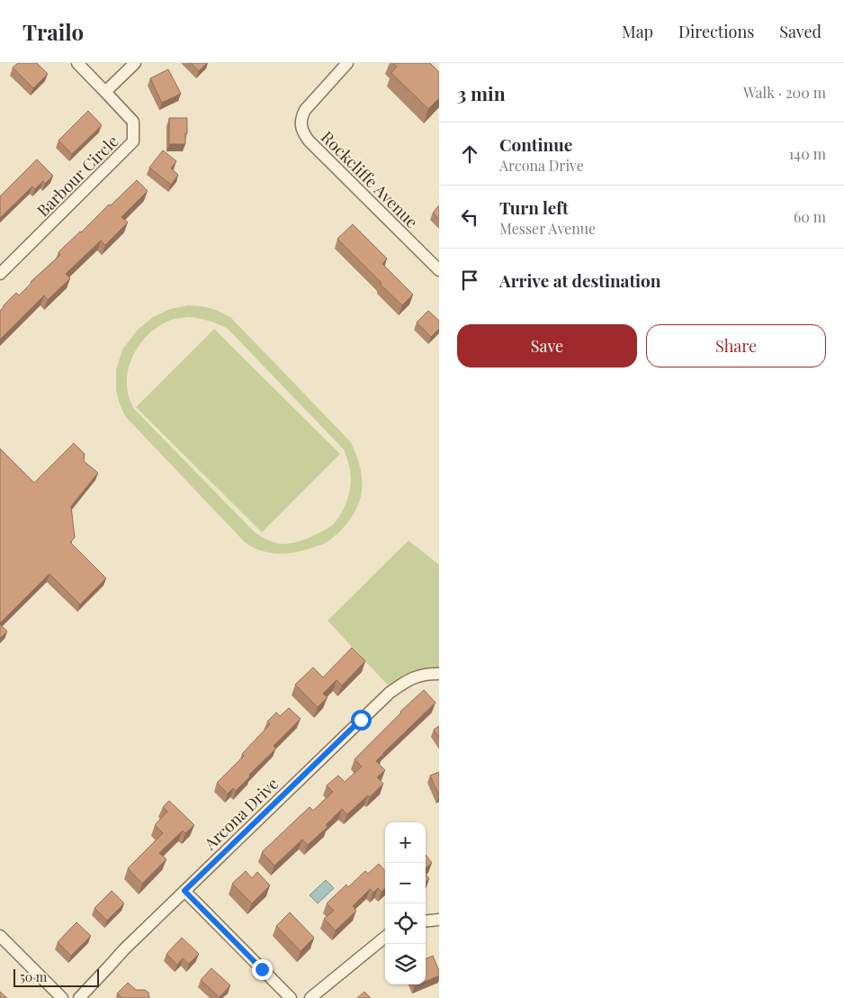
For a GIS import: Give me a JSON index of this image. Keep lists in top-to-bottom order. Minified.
{"streets":{"street":["Barbour Circle","Rockcliffe Avenue","Arcona Drive"]},"scale_bar":"50 m","page":{"header":"Trailo","nav":["Map","Directions","Saved"],"heading":["3 min","Walk · 200 m"],"list":[["Continue","Arcona Drive","140 m"],["Turn left","Messer Avenue","60 m"],"Arrive at destination"],"buttons":["Save","Share"],"map_buttons":["+","−"],"scale":"50 m"}}
